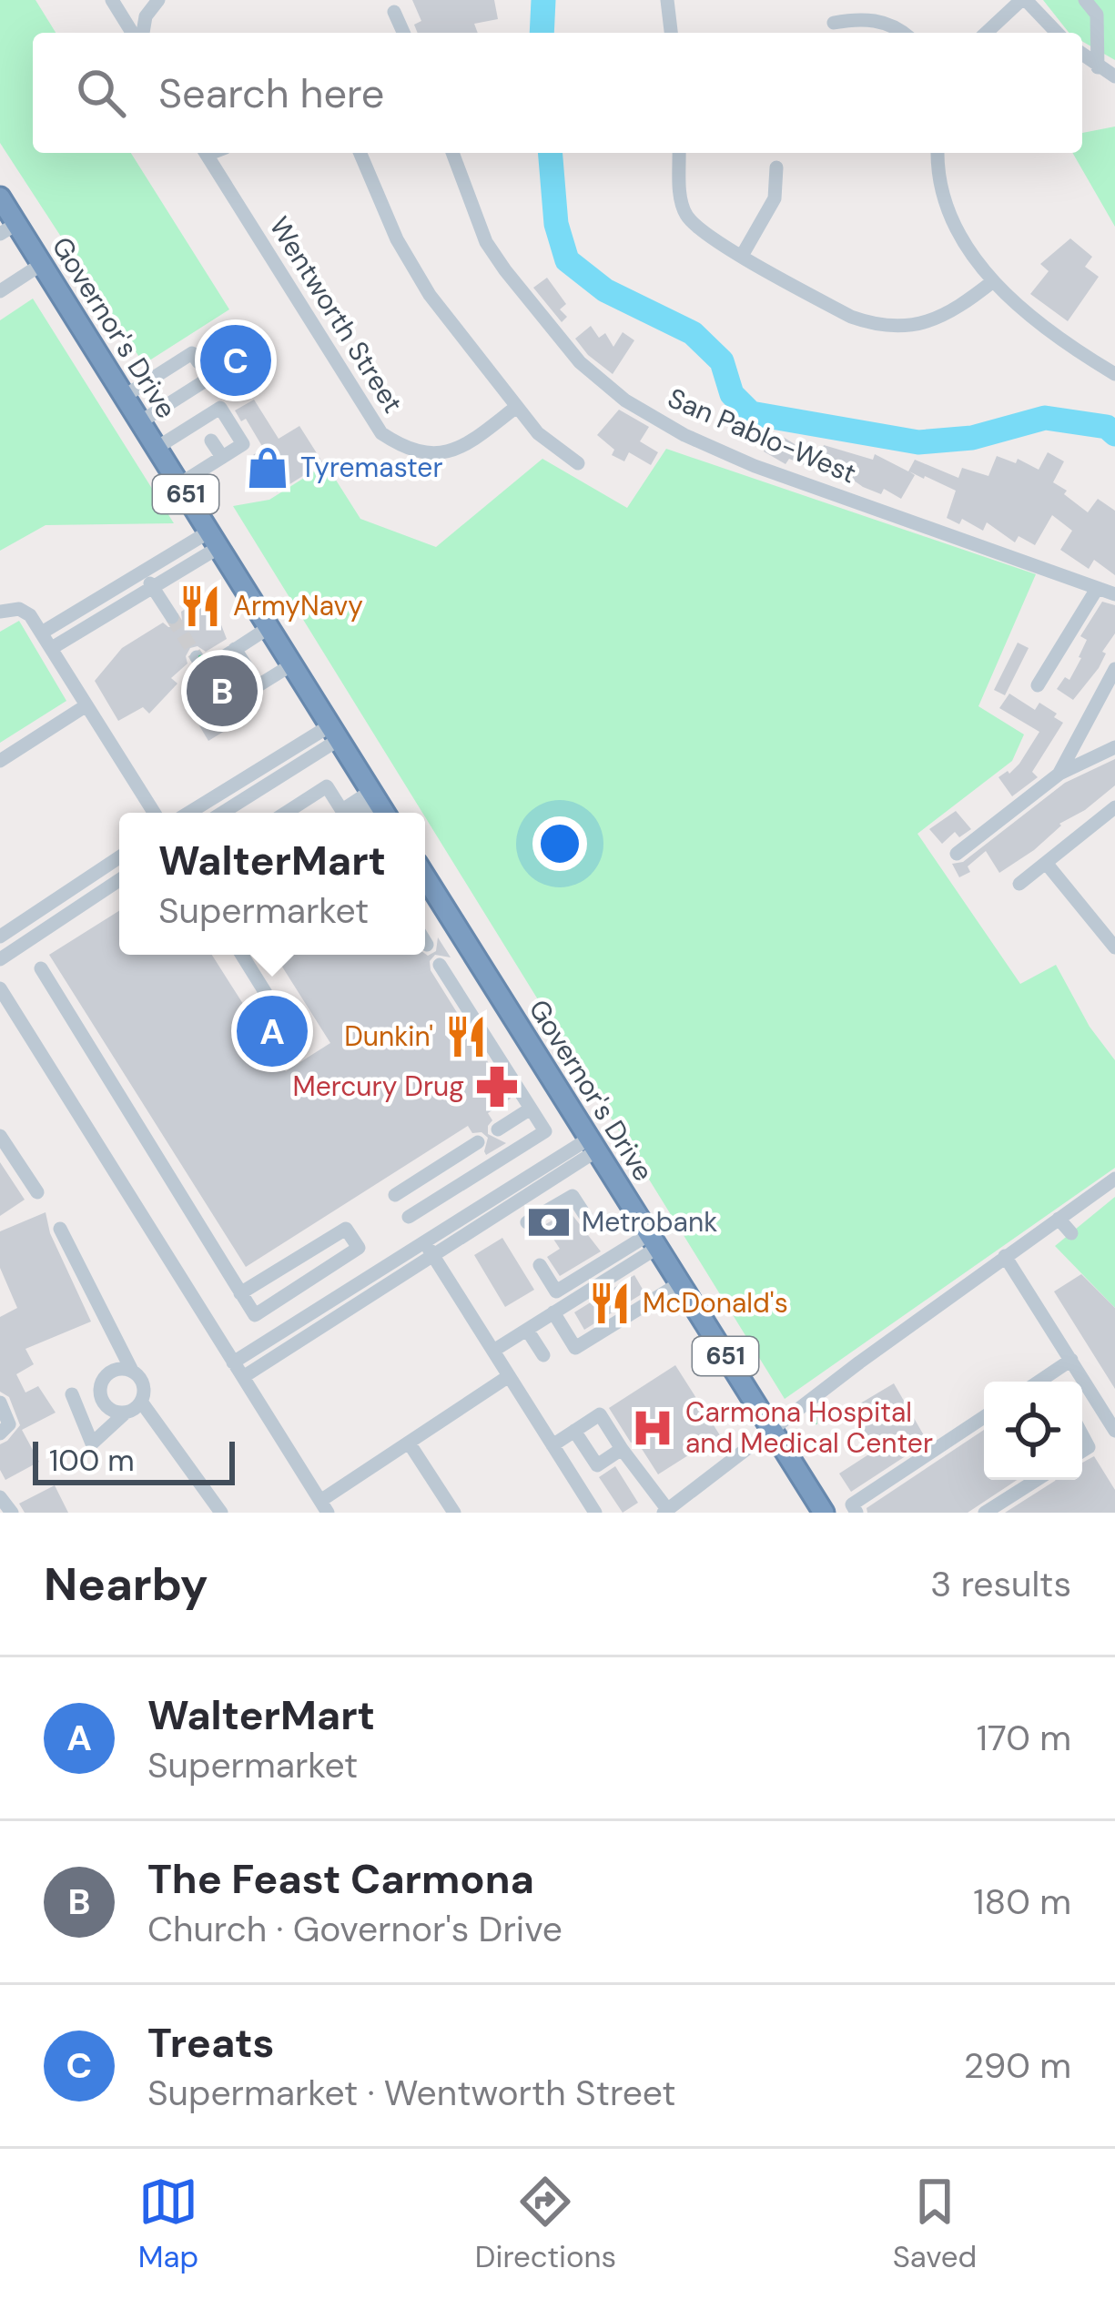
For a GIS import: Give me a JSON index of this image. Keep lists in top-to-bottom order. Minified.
{"streets":{"highway":["Governor's Drive","651"],"street":["Wentworth Street","San Pablo-West"]},"places":{"shop":["Tyremaster"],"restaurant":["ArmyNavy","Dunkin'","McDonald's"],"pharmacy":["Mercury Drug"],"bank":["Metrobank"],"hospital":["Carmona Hospital and Medical Center"]},"scale_bar":"100 m","page":{"search":"Search here","pins":["C","B","A"],"popup":["WalterMart","Supermarket"],"scale":"100 m","heading":["Nearby","3 results"],"list":[{"mark":"A","name":"WalterMart","note":"Supermarket","value":"170 m"},{"mark":"B","name":"The Feast Carmona","note":"Church · Governor's Drive","value":"180 m"},{"mark":"C","name":"Treats","note":"Supermarket · Wentworth Street","value":"290 m"}],"nav":["Map","Directions","Saved"]}}
